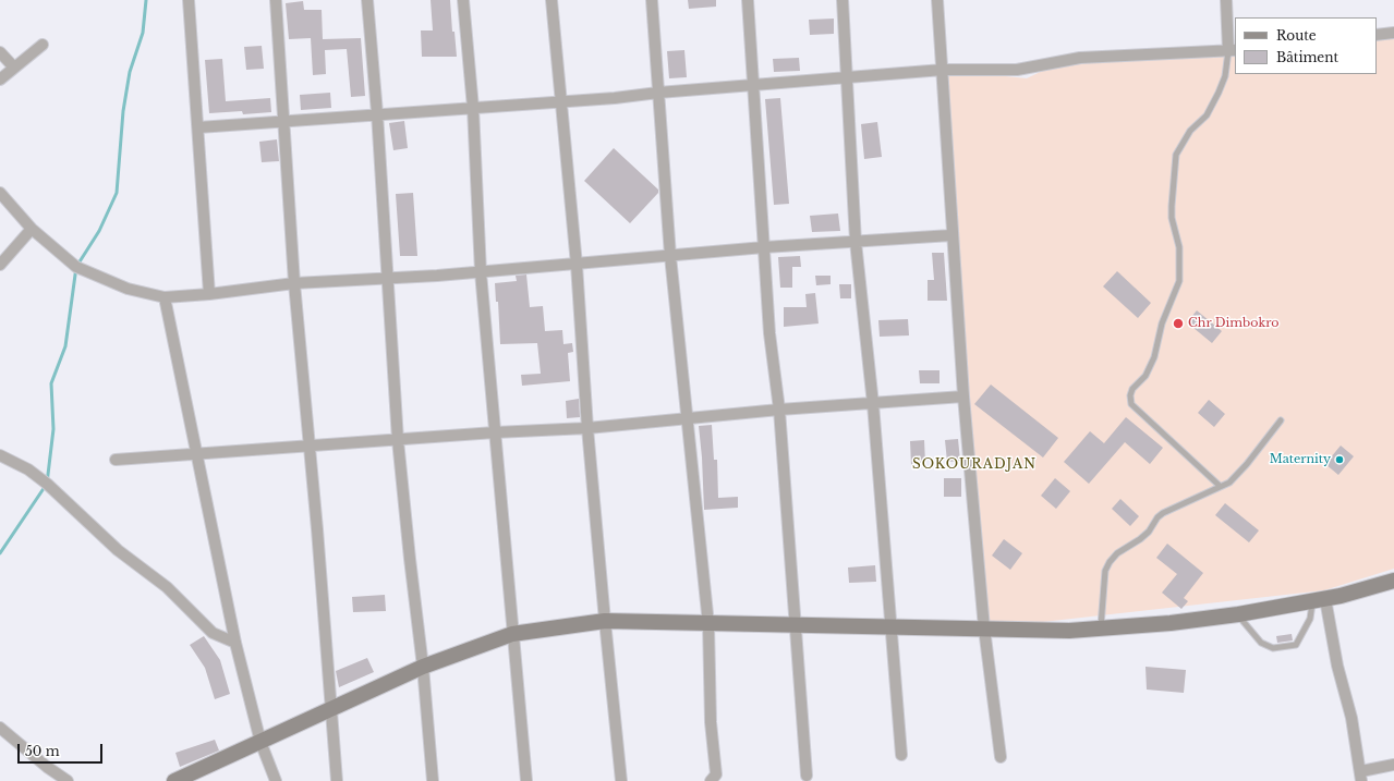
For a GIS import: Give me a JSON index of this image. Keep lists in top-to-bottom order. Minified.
{"districts":["SOKOURADJAN"],"places":["Chr Dimbokro","Maternity"],"legend":["Route","Bâtiment"],"scale_bar":"50 m"}
